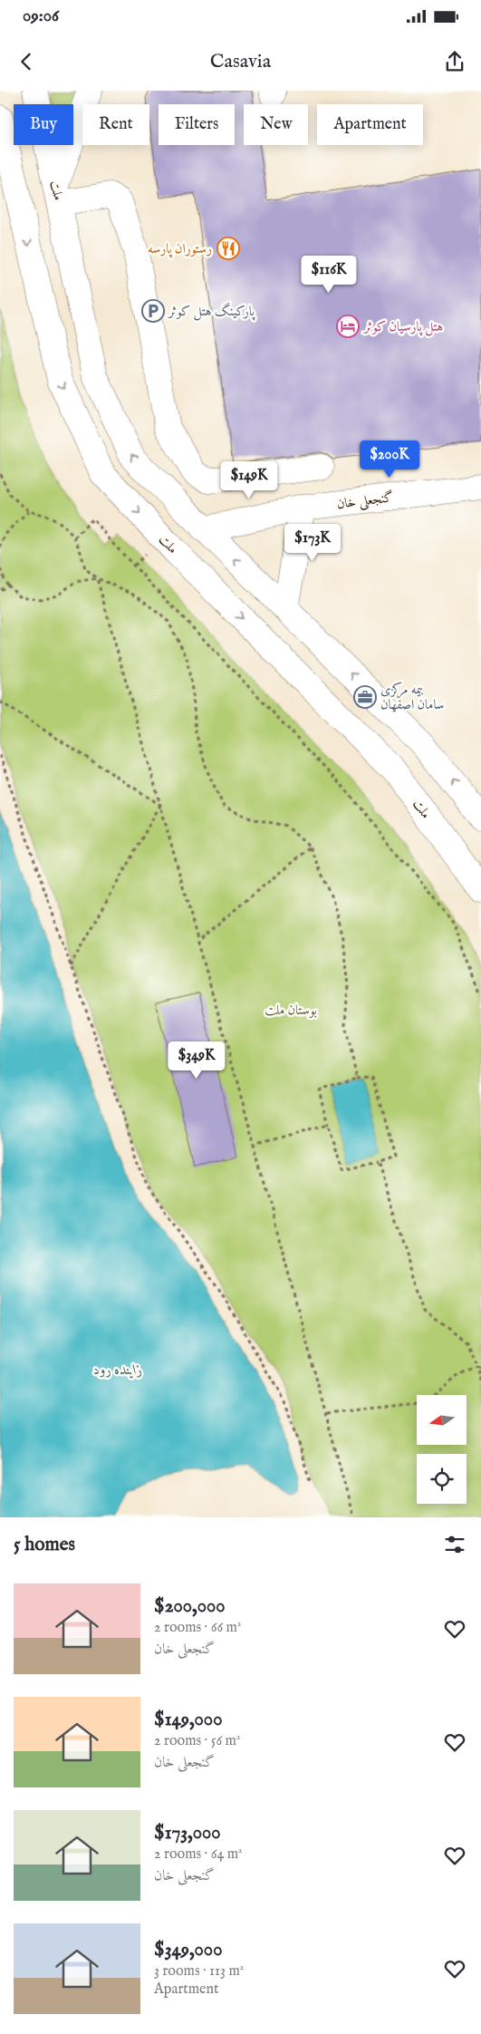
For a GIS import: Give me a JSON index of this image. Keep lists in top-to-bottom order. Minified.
{"streets":{"main road":["ملت","گنجعلی خان"]},"crossings":[["ملت","گنجعلی خان"]],"water":["زاینده رود"],"parks":["بوستان ملت"],"places":{"restaurant":["رستوران پارسه"],"parking":["پارکینگ هتل کوثر"],"hotel":["هتل پارسیان کوثر"],"office":["بیمه مرکزی سامان اصفهان"]},"north":"left","page":{"status":"09:06","header":"Casavia","chip":["Buy","Rent","Filters","New","Apartment"],"price":["$116K","$200K","$149K","$173K","$349K"],"heading":"5 homes","list":[{"name":"$200,000","note":"2 rooms · 66 m² · گنجعلی خان"},{"name":"$149,000","note":"2 rooms · 56 m² · گنجعلی خان"},{"name":"$173,000","note":"2 rooms · 64 m² · گنجعلی خان"},{"name":"$349,000","note":"3 rooms · 113 m² · Apartment"}]}}
